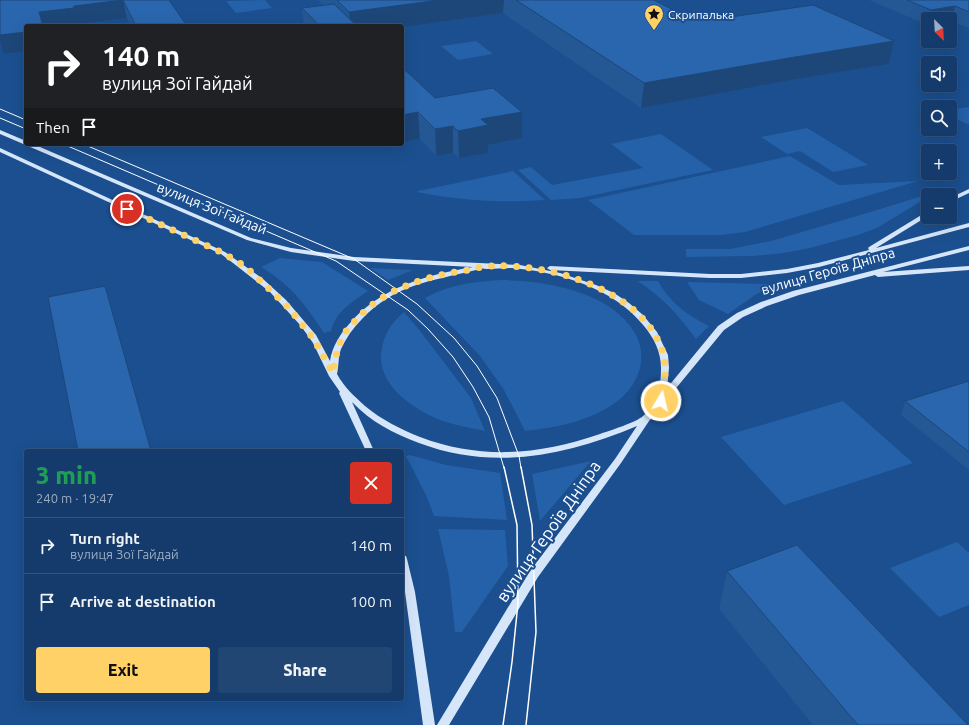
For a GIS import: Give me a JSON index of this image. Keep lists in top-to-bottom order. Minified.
{"streets":{"main road":["вулиця Зої Гайдай","вулиця Героїв Дніпра"]},"places":{"place":["Скрипалька"]},"north":"bottom right","page":{"map_buttons":["+","−"],"turn":["140 m","вулиця Зої Гайдай"],"then":"Then","heading":["3 min","240 m · 19:47"],"list":[{"name":"Turn right","note":"вулиця Зої Гайдай","value":"140 m"},{"name":"Arrive at destination","value":"100 m"}],"buttons":["Exit","Share"]}}
